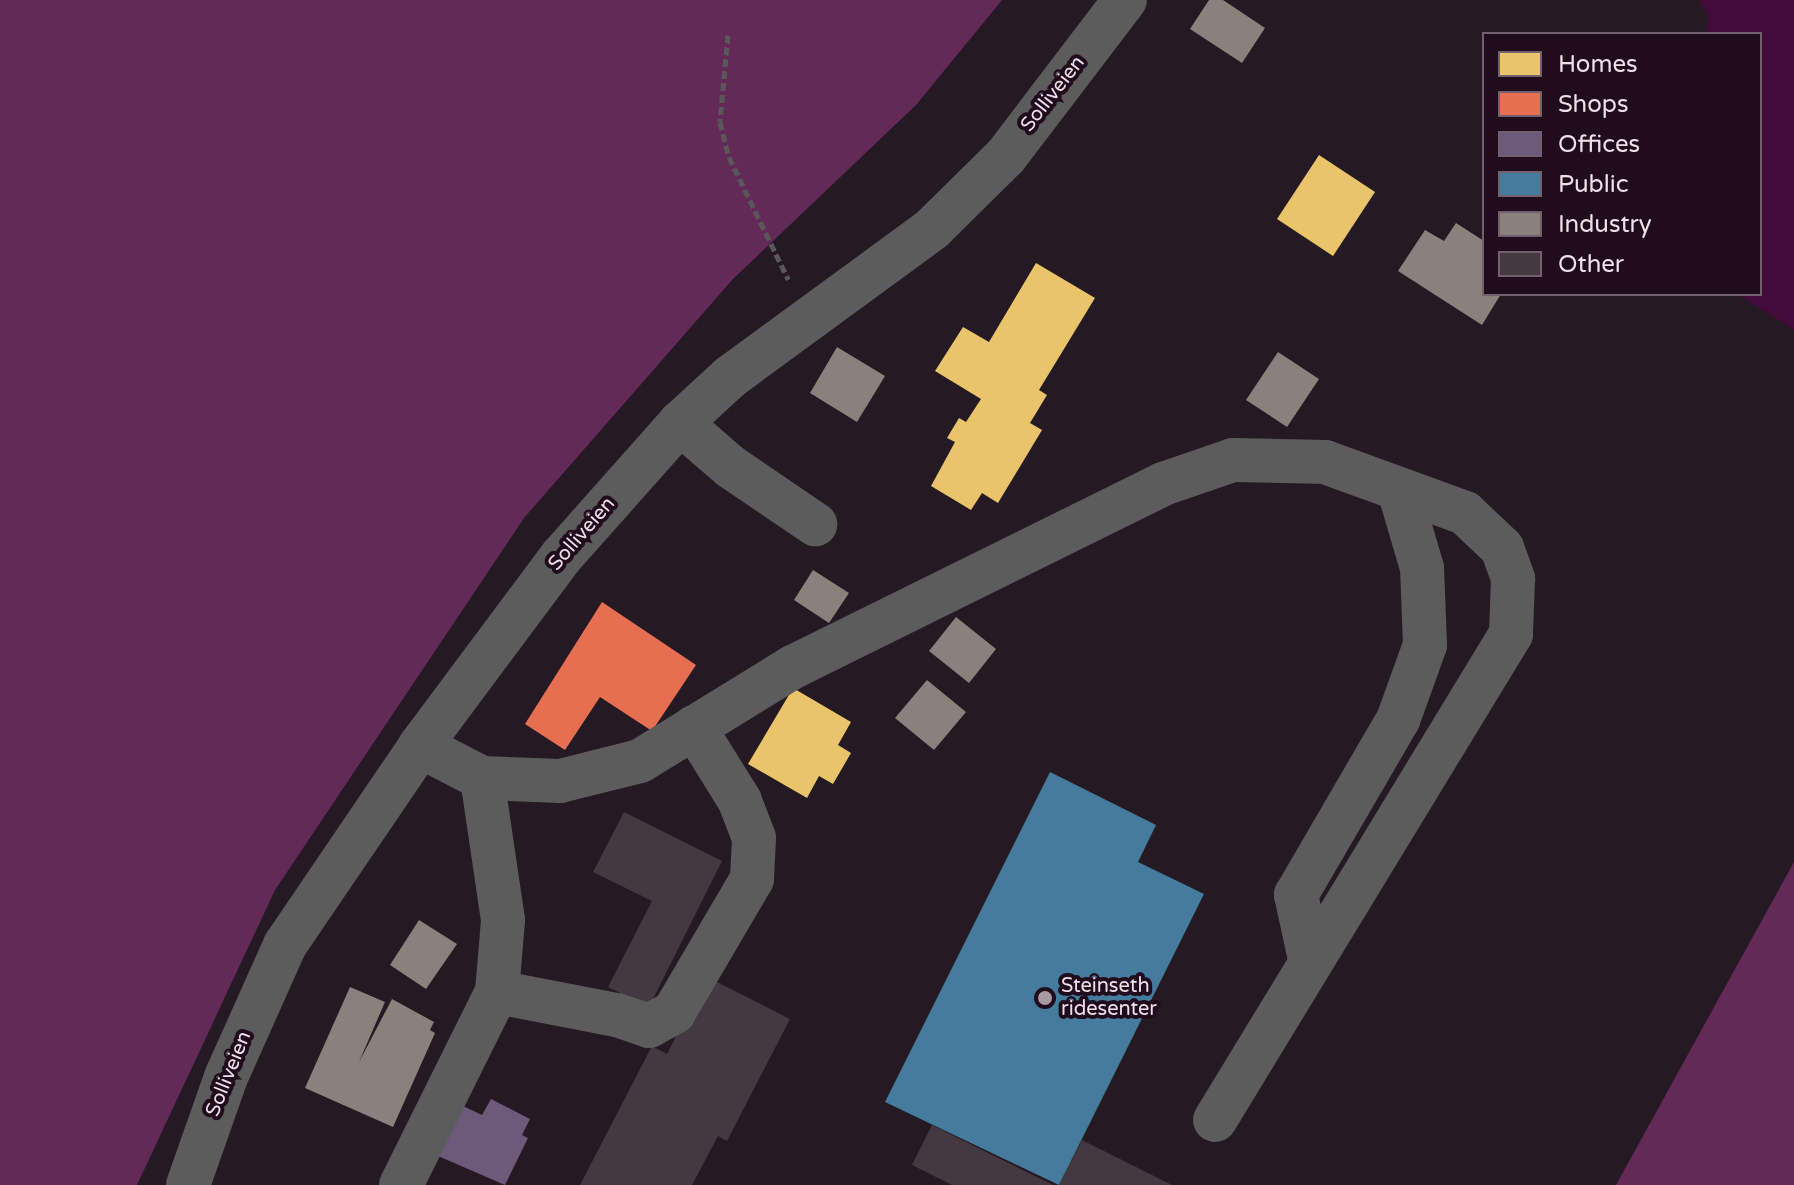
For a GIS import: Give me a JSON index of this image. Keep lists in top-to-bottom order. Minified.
{"streets":{"street":["Solliveien"]},"places":["Steinseth ridesenter"],"legend":["Homes","Shops","Offices","Public","Industry","Other"]}
